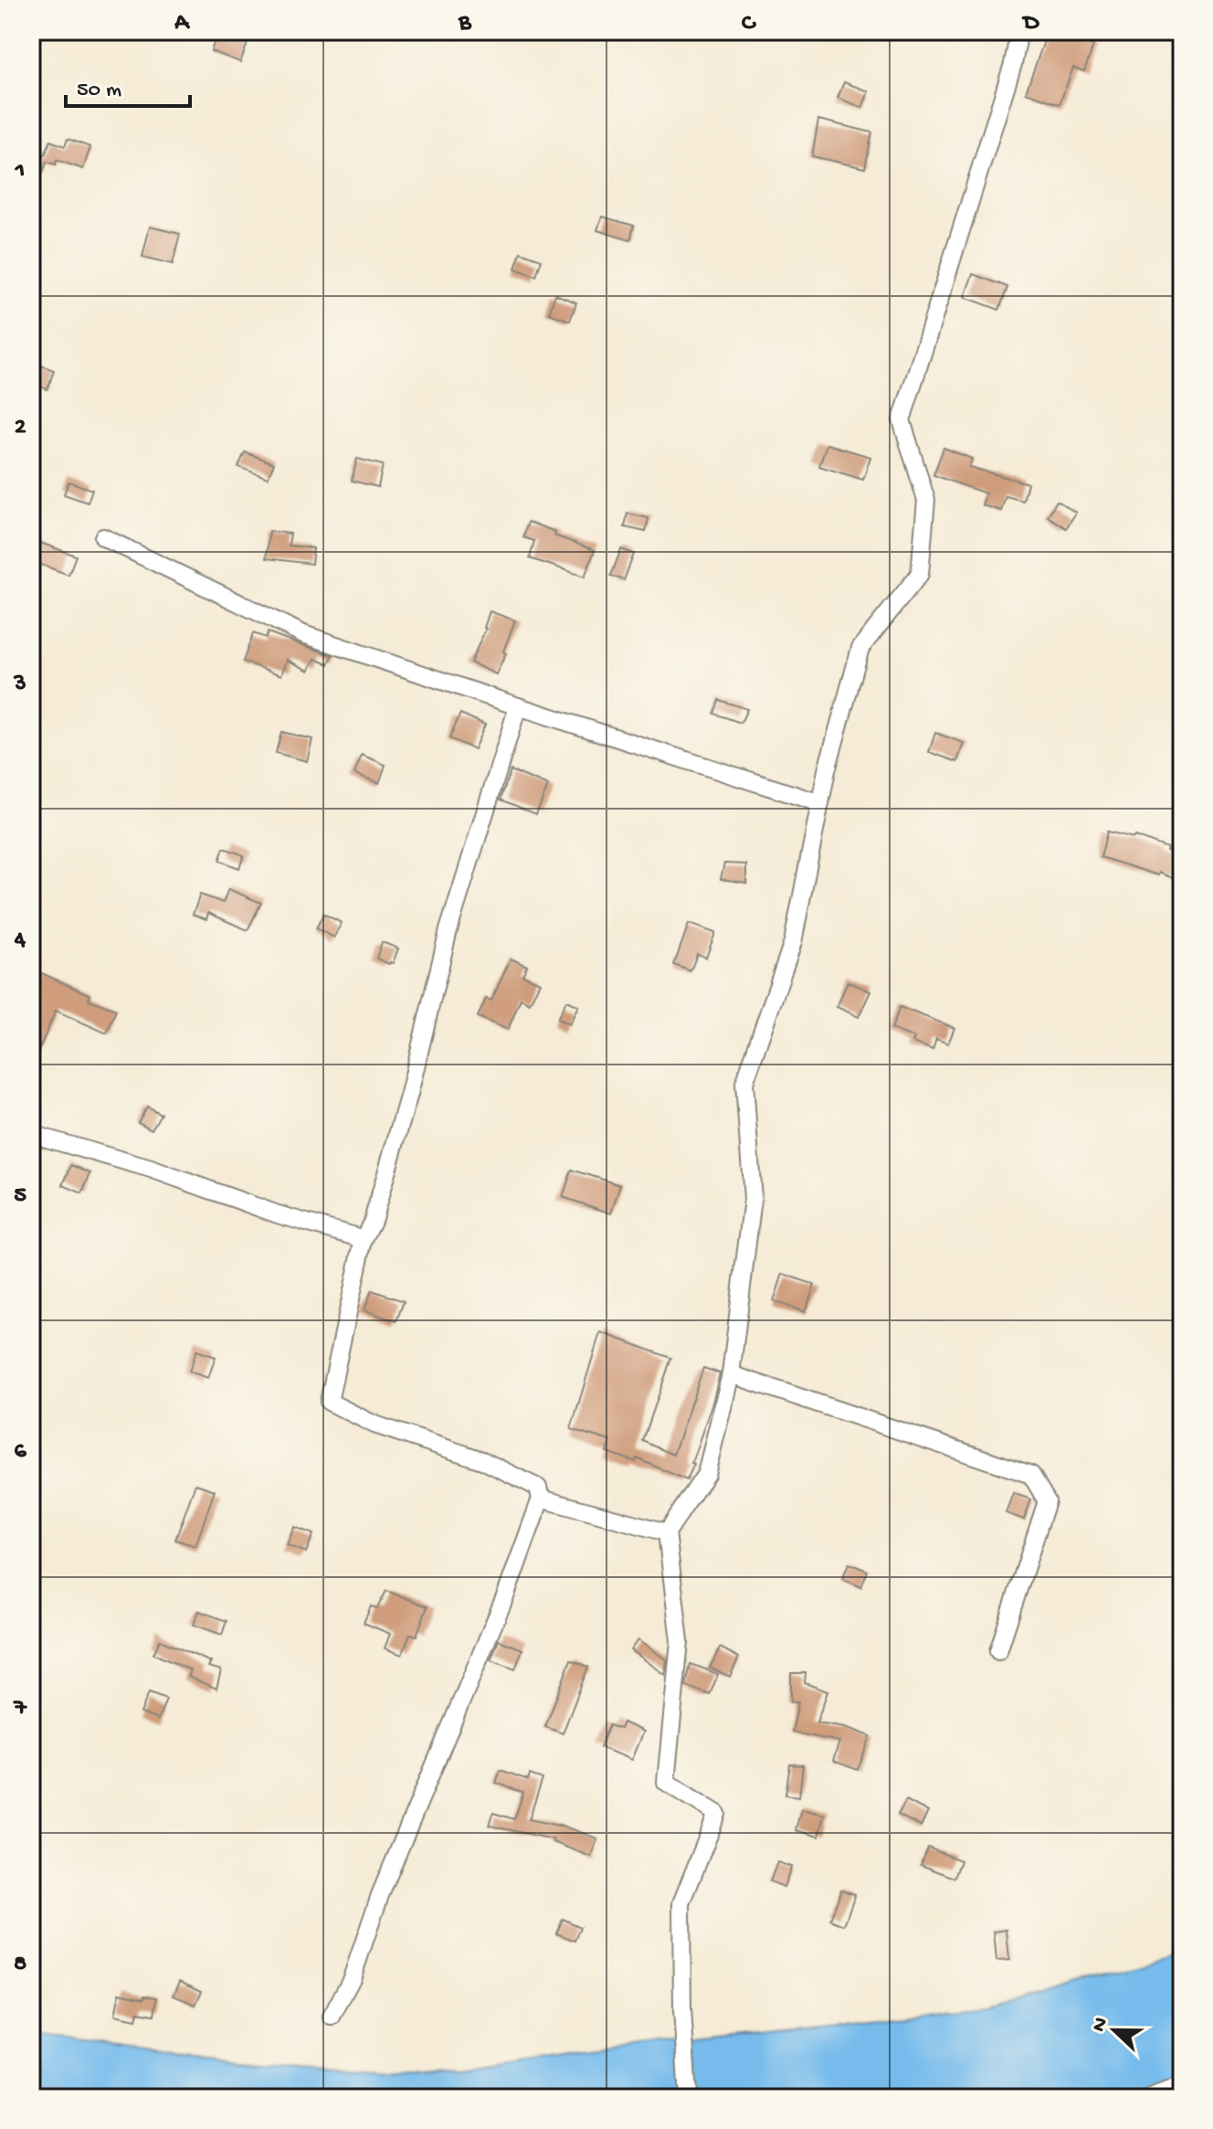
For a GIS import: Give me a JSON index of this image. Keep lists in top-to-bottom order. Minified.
{"scale_bar":"50 m","north":"left","grid":{"columns":["A","B","C","D"],"rows":["1","2","3","4","5","6","7","8"]}}
